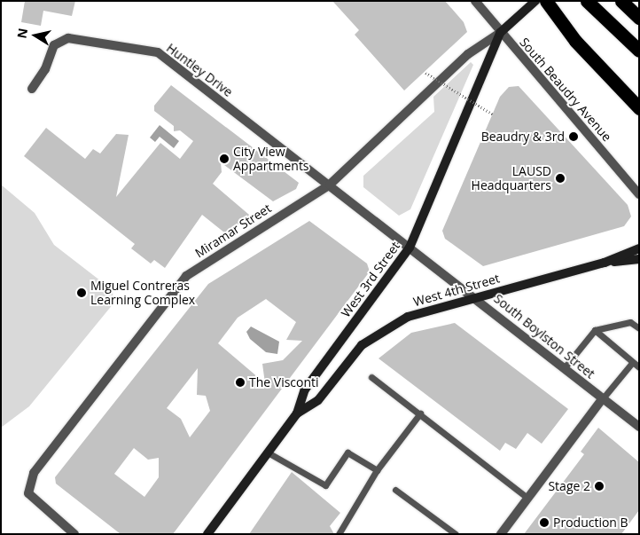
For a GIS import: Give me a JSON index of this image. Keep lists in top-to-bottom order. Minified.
{"streets":{"main road":["West 3rd Street","West 4th Street"],"street":["Huntley Drive","South Beaudry Avenue","Miramar Street","South Boylston Street"]},"crossings":[["Huntley Drive","Miramar Street"],["Huntley Drive","South Boylston Street"],["South Beaudry Avenue","Miramar Street"],["South Beaudry Avenue","West 3rd Street"],["Miramar Street","West 3rd Street"],["Miramar Street","South Boylston Street"],["West 3rd Street","West 4th Street"],["West 3rd Street","South Boylston Street"],["West 4th Street","South Boylston Street"]],"places":["Beaudry & 3rd","City View Appartments","LAUSD Headquarters","Miguel Contreras Learning Complex","The Visconti","Stage 2","Production B"],"north":"left"}
